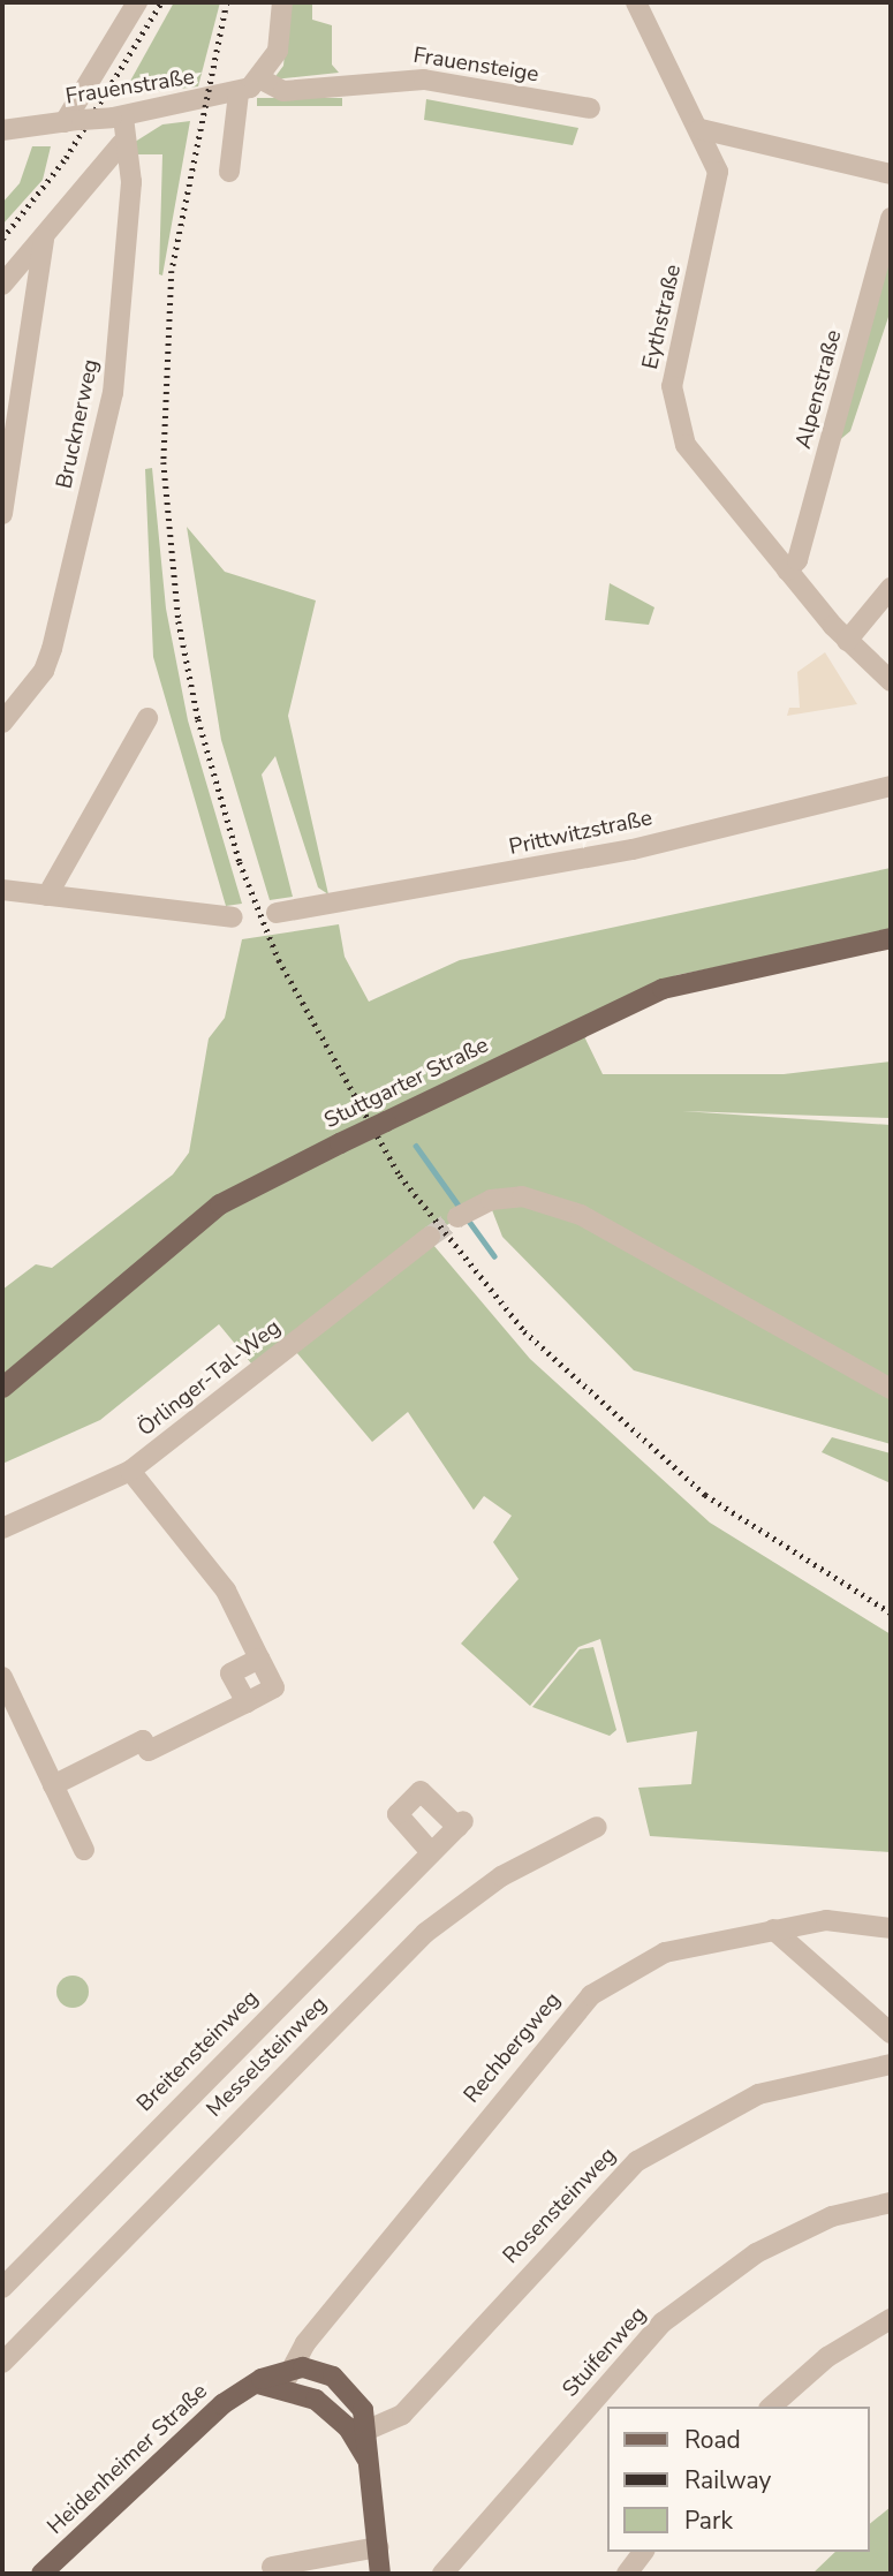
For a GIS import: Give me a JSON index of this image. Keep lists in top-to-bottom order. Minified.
{"streets":{"main road":["Stuttgarter Straße","Heidenheimer Straße"],"street":["Frauensteige","Frauenstraße","Eythstraße","Alpenstraße","Brucknerweg","Prittwitzstraße","Örlinger-Tal-Weg","Rechbergweg","Breitensteinweg","Messelsteinweg","Rosensteinweg","Stuifenweg"]},"crossings":[["Frauensteige","Frauenstraße"],["Frauenstraße","Brucknerweg"],["Eythstraße","Alpenstraße"],["Rechbergweg","Heidenheimer Straße"],["Rosensteinweg","Heidenheimer Straße"]],"legend":["Road","Railway","Park"]}
